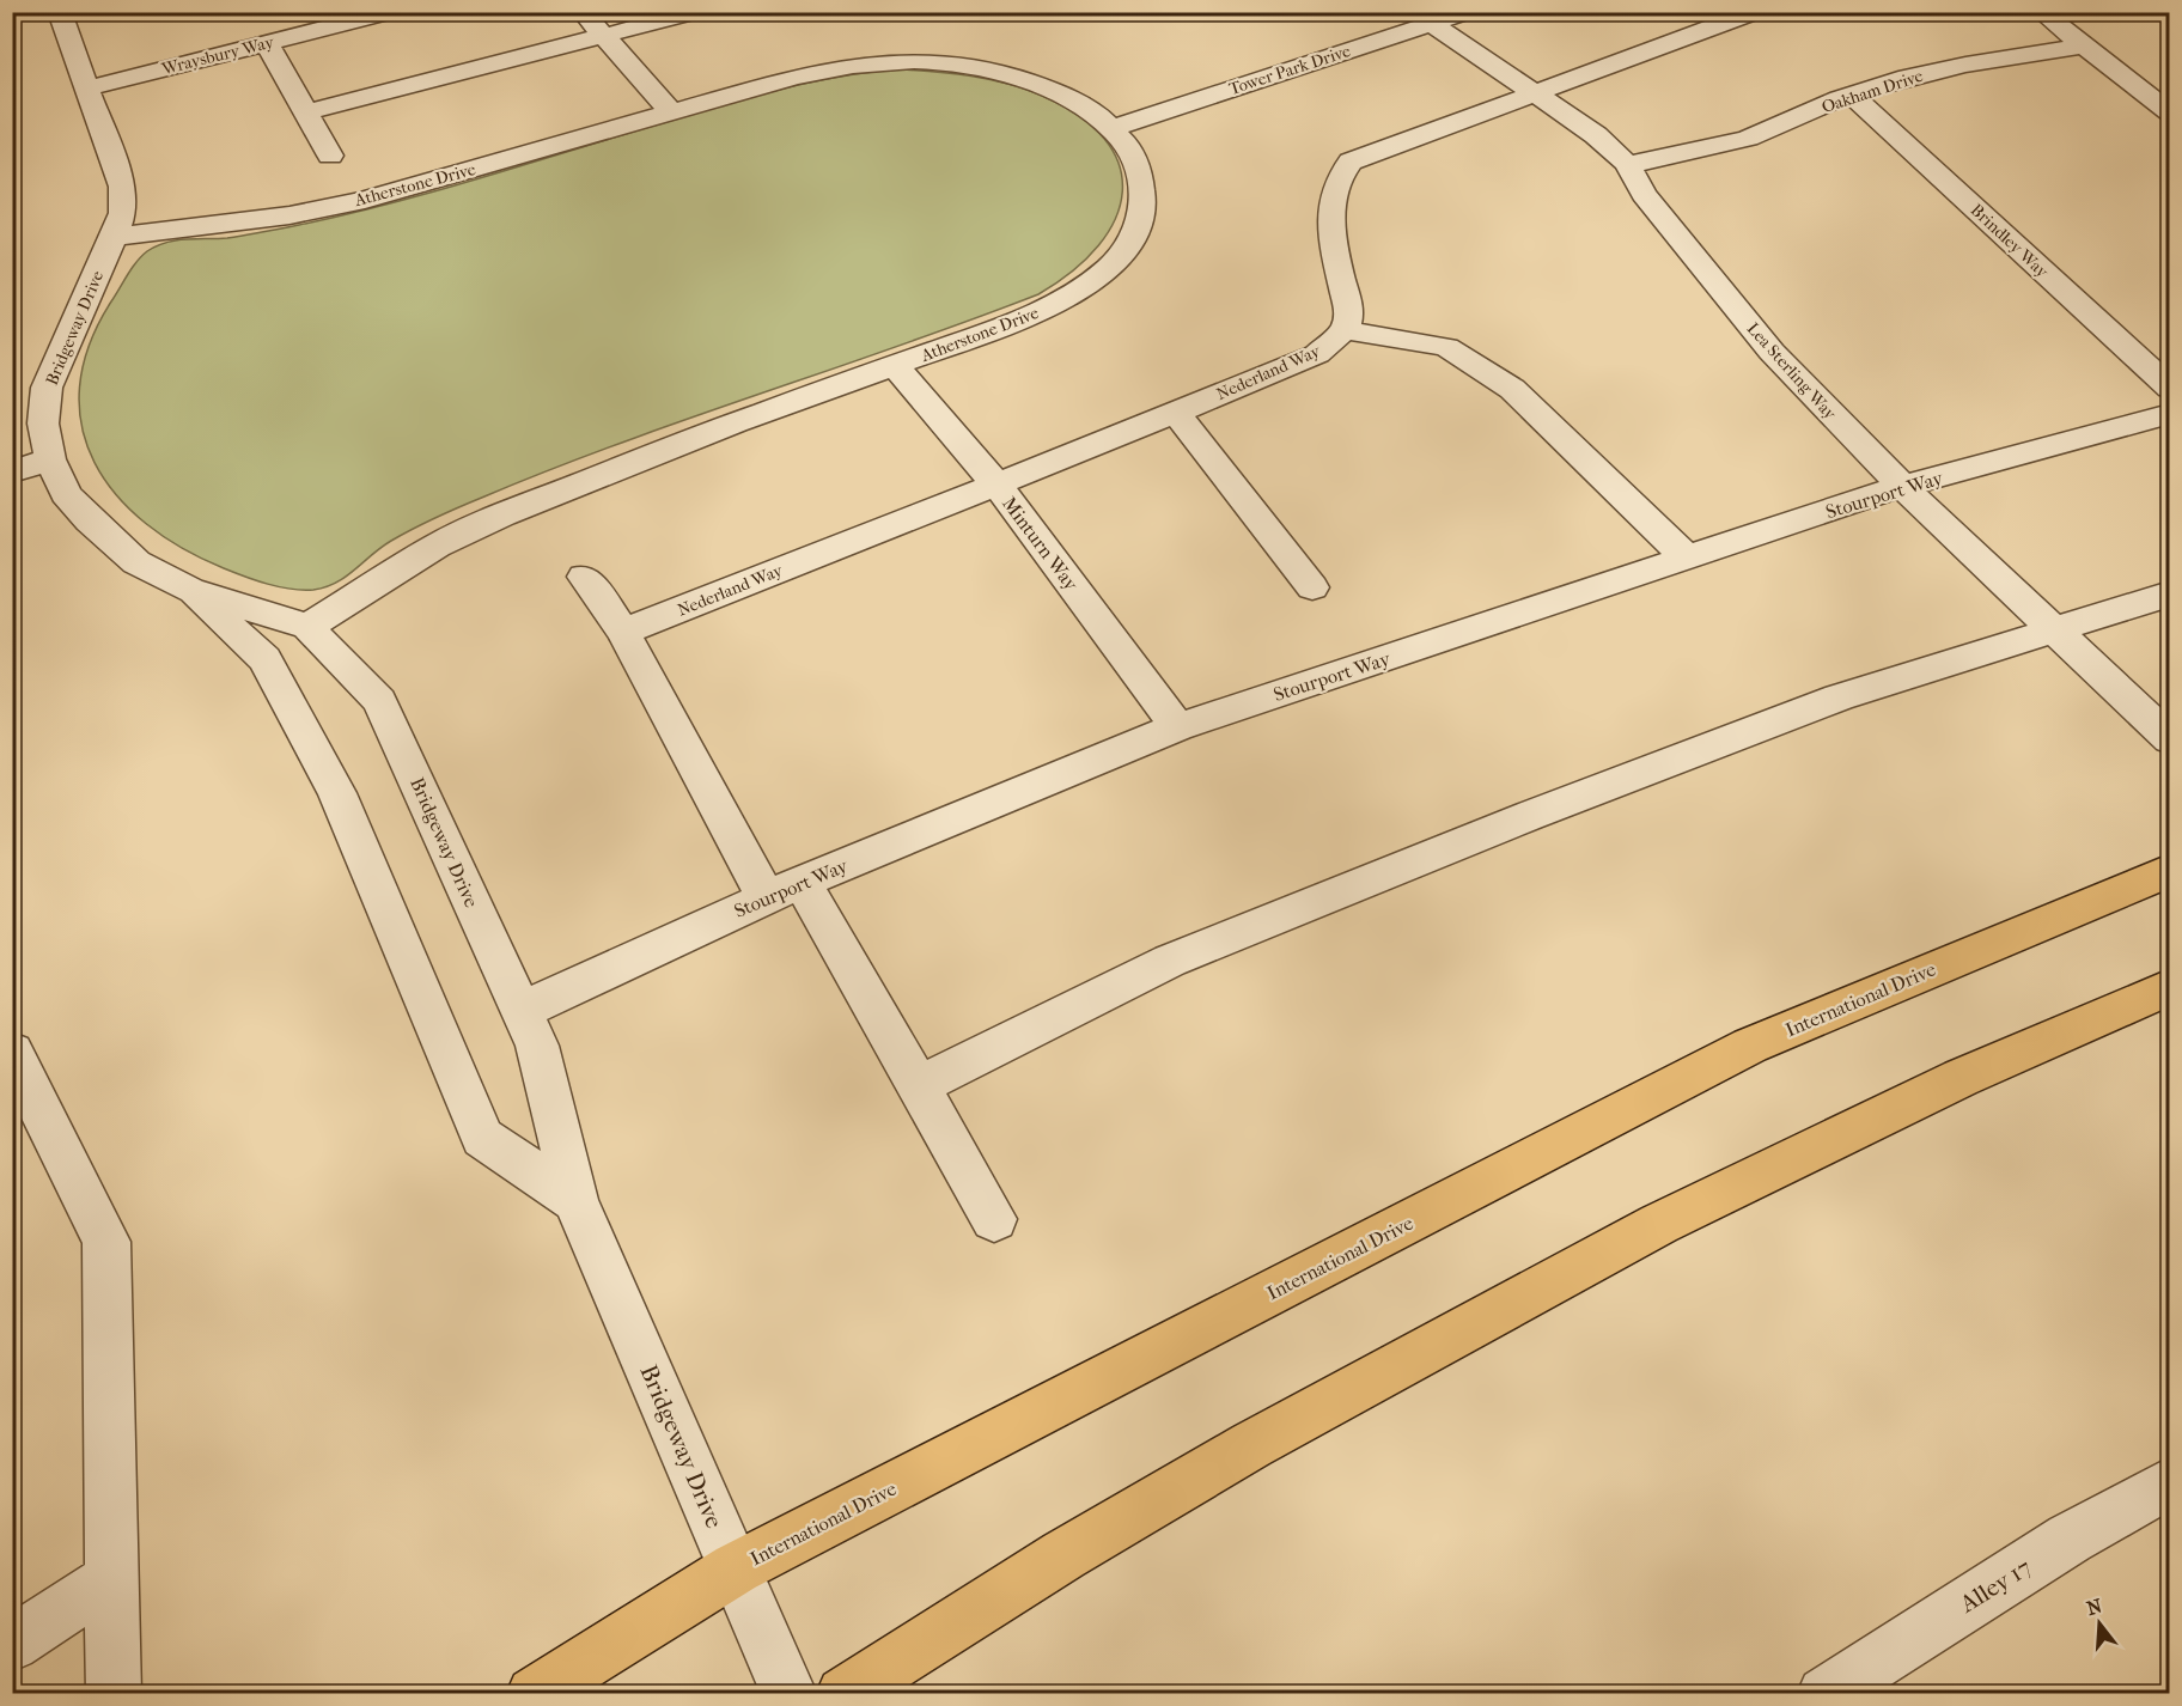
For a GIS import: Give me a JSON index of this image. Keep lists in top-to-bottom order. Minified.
{"streets":{"main road":["International Drive"],"street":["Wraysbury Way","Tower Park Drive","Oakham Drive","Atherstone Drive","Brindley Way","Bridgeway Drive","Lea Sterling Way","Nederland Way","Stourport Way","Minturn Way","Alley 17"]},"crossings":[["Wraysbury Way","Bridgeway Drive"],["Tower Park Drive","Atherstone Drive"],["Tower Park Drive","Lea Sterling Way"],["Oakham Drive","Brindley Way"],["Oakham Drive","Lea Sterling Way"],["Atherstone Drive","Bridgeway Drive"],["Atherstone Drive","Minturn Way"],["Bridgeway Drive","Stourport Way"],["Bridgeway Drive","International Drive"],["Lea Sterling Way","Stourport Way"],["Nederland Way","Minturn Way"],["Stourport Way","Minturn Way"]],"north":"top"}
